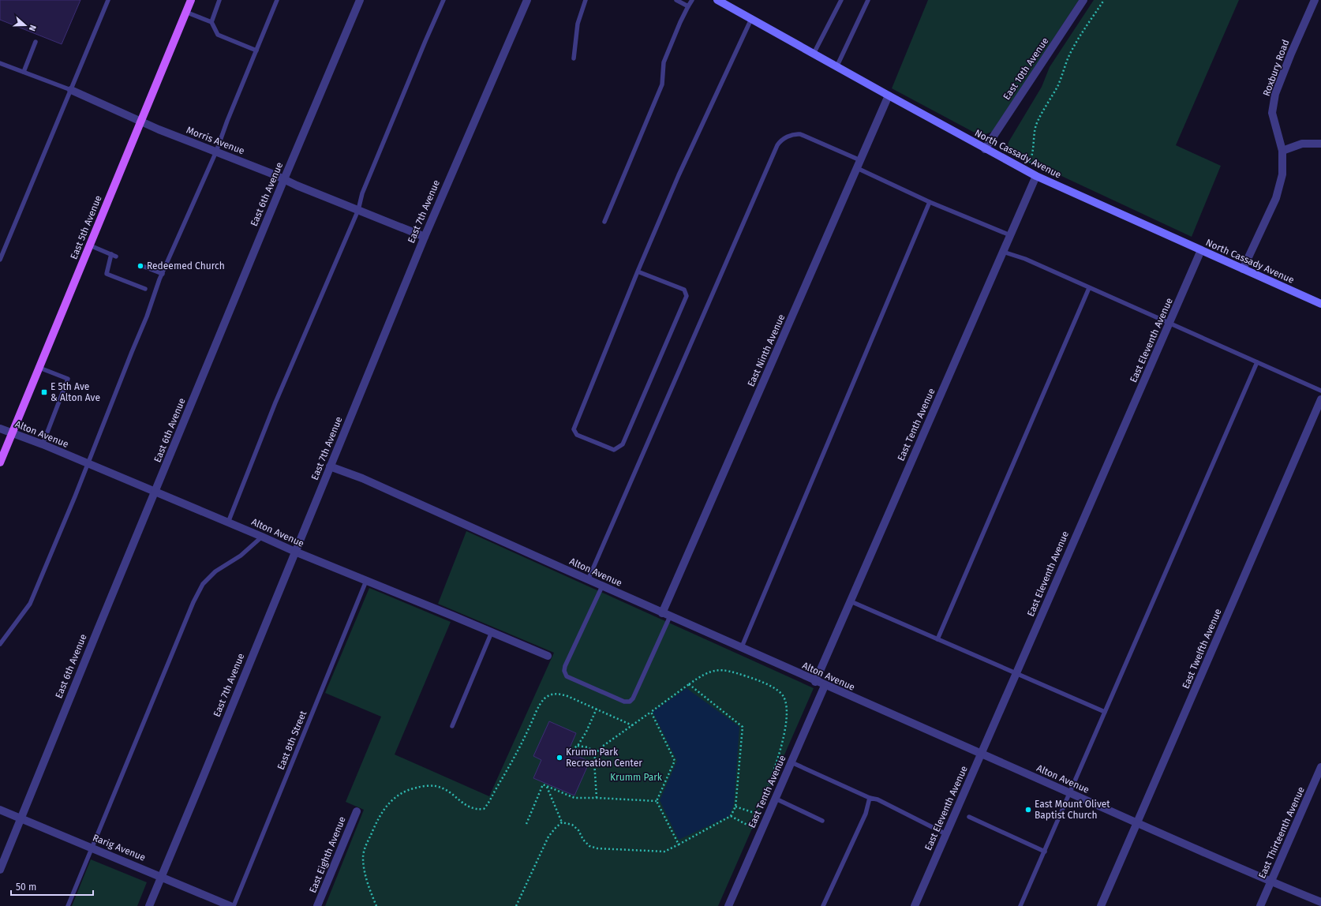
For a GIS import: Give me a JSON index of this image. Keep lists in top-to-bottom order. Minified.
{"streets":{"main road":["North Cassady Avenue","East 5th Avenue"],"street":["Roxbury Road","East 10th Avenue","Morris Avenue","East 6th Avenue","East 7th Avenue","East Eleventh Avenue","East Ninth Avenue","East Tenth Avenue","Alton Avenue","East Twelfth Avenue","East Thirteenth Avenue","Rarig Avenue","East Eighth Avenue"],"lane":["East 8th Street"]},"crossings":[["Roxbury Road","North Cassady Avenue"],["East 10th Avenue","North Cassady Avenue"],["Morris Avenue","East 6th Avenue"],["Morris Avenue","East 7th Avenue"],["Morris Avenue","East 5th Avenue"],["North Cassady Avenue","East Eleventh Avenue"],["North Cassady Avenue","East Ninth Avenue"],["North Cassady Avenue","East Tenth Avenue"],["East 6th Avenue","Alton Avenue"],["East 6th Avenue","Rarig Avenue"],["East 7th Avenue","Alton Avenue"],["East 7th Avenue","Rarig Avenue"],["East 5th Avenue","Alton Avenue"],["East Eleventh Avenue","Alton Avenue"],["East Ninth Avenue","Alton Avenue"],["East Tenth Avenue","Alton Avenue"],["Alton Avenue","East Twelfth Avenue"],["Alton Avenue","East 8th Street"],["Alton Avenue","East Thirteenth Avenue"]],"parks":["Krumm Park"],"places":{"other":["Redeemed Church","Krumm Park Recreation Center","East Mount Olivet Baptist Church"],"transit":["E 5th Ave & Alton Ave"]},"scale_bar":"50 m","north":"right"}
